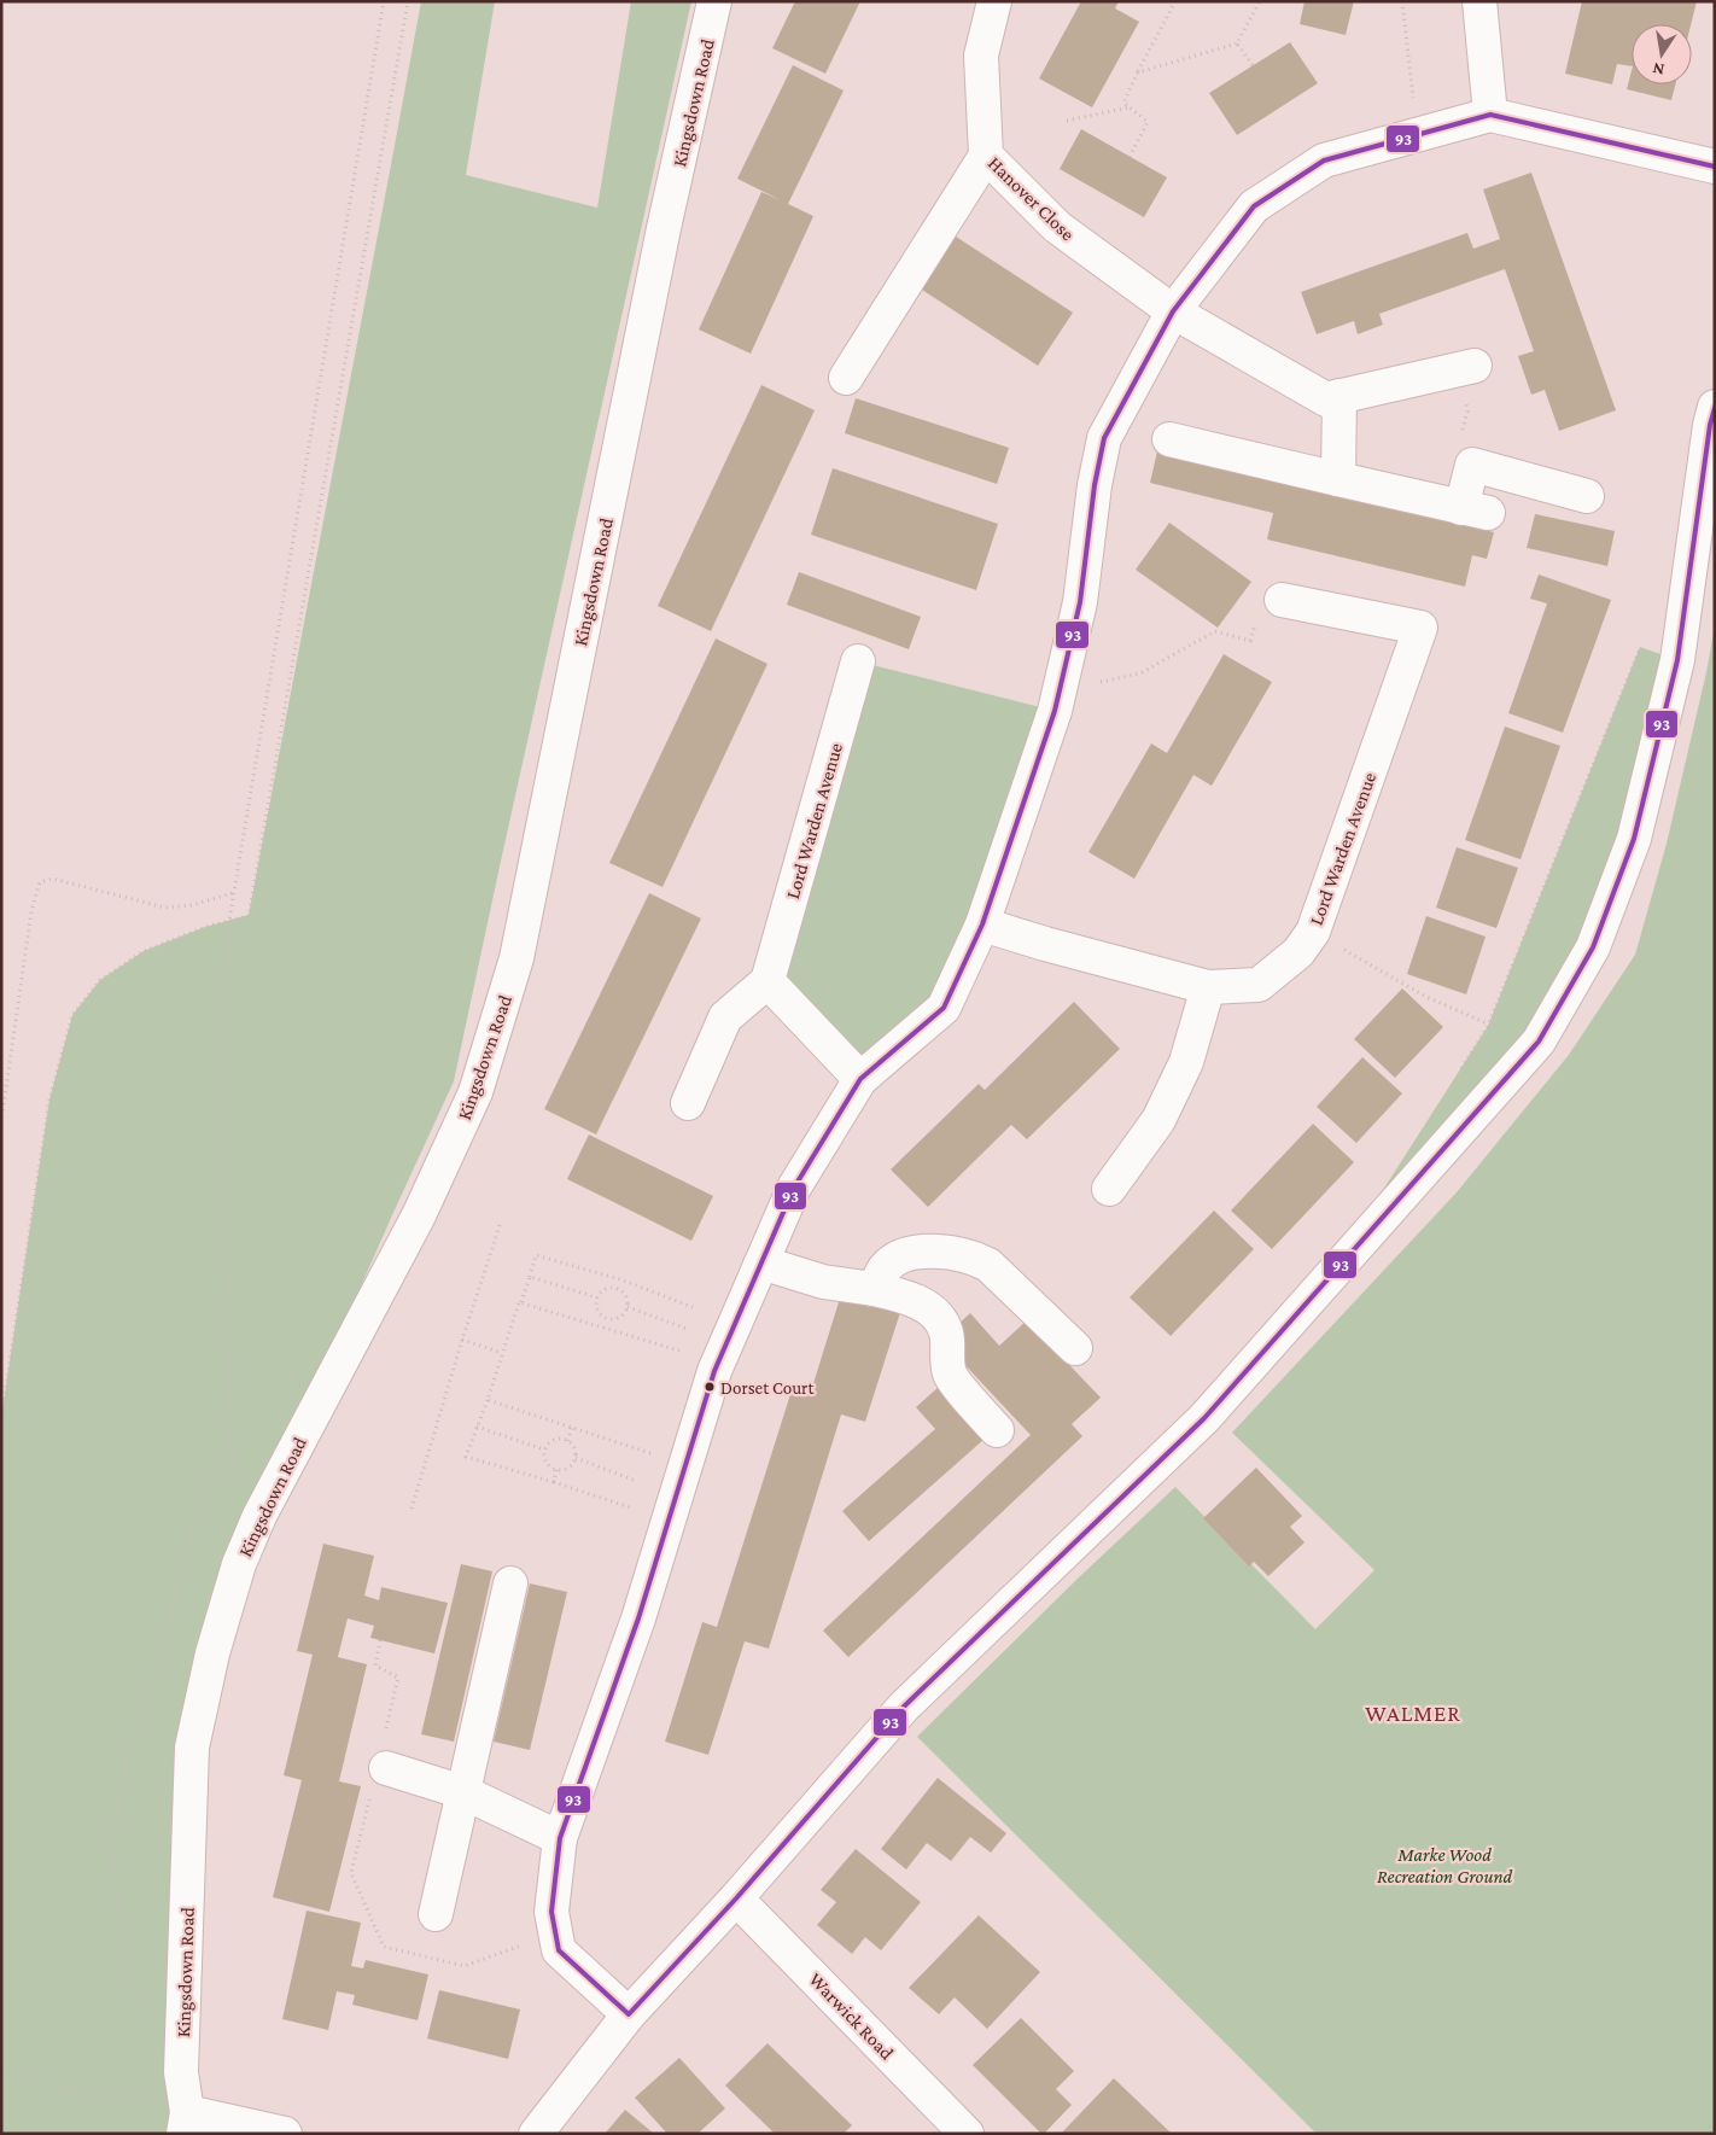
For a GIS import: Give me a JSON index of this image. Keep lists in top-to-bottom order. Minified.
{"streets":{"street":["Kingsdown Road","Hanover Close","Lord Warden Avenue","Warwick Road"]},"districts":["WALMER"],"parks":["Marke Wood Recreation Ground"],"places":["Dorset Court"],"lines":["transit line 93"],"north":"bottom"}
